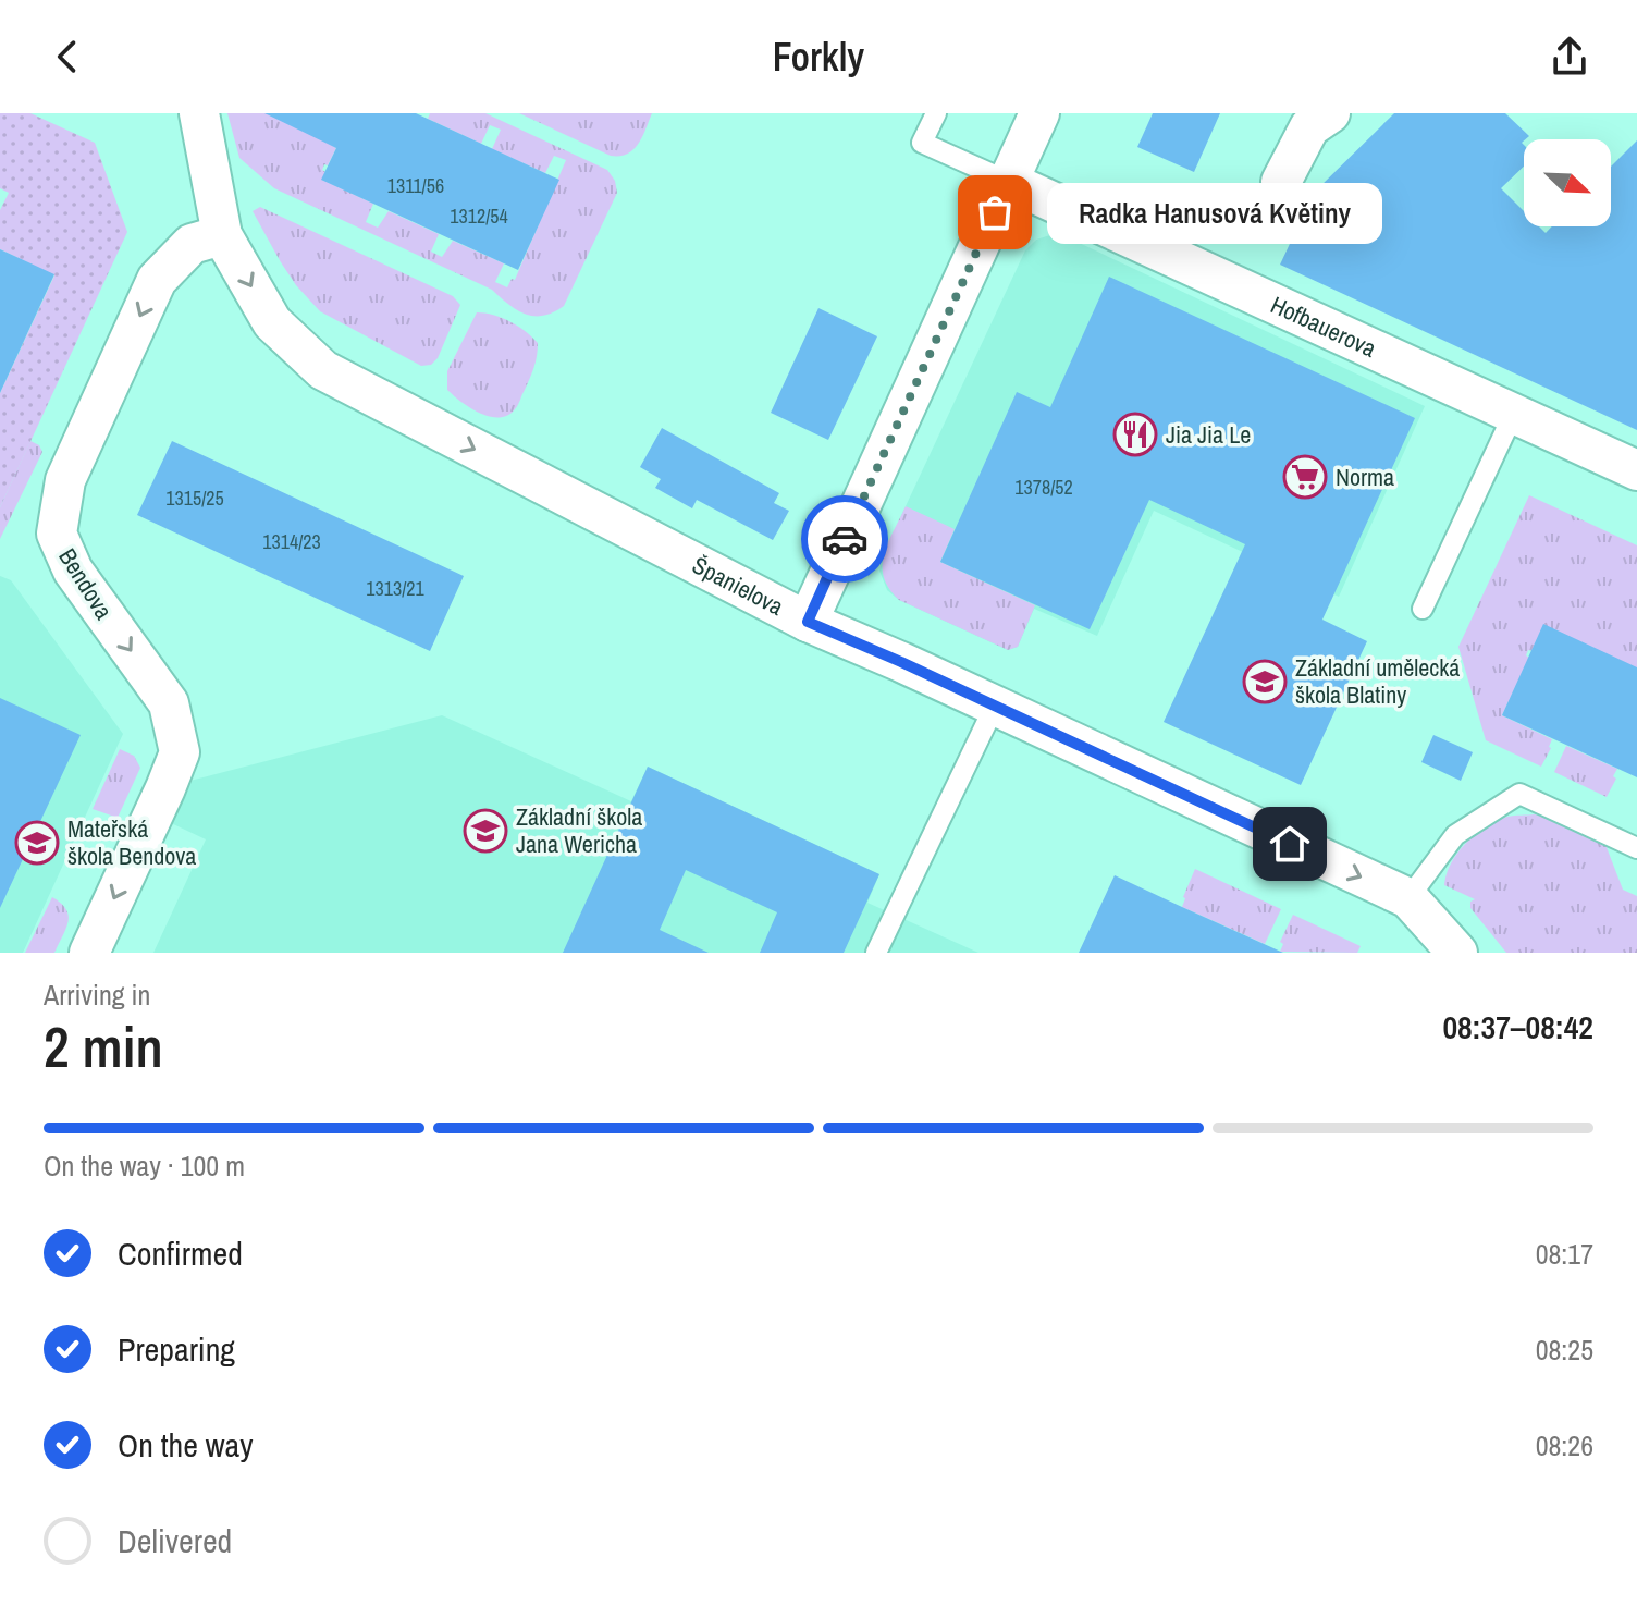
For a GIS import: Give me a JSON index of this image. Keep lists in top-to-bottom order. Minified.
{"streets":{"street":["Hofbauerova","Bendova","Španielova"]},"crossings":[["Bendova","Španielova"]],"one_way":["Bendova","Španielova"],"places":{"other":["Radka Hanusová Květiny"],"restaurant":["Jia Jia Le"],"supermarket":["Norma"],"school or university":["Základní umělecká škola Blatiny","Základní škola Jana Wericha","Mateřská škola Bendova"]},"house_numbers":["1311/56","1312/54","1378/52","1315/25","1314/23","1313/21"],"north":"bottom right","page":{"header":"Forkly","bubble":"Radka Hanusová Květiny","heading":["2 min","Arriving in","08:37–08:42"],"bar":"On the way · 100 m","list":[["Confirmed","08:17"],["Preparing","08:25"],["On the way","08:26"],"Delivered"]}}
